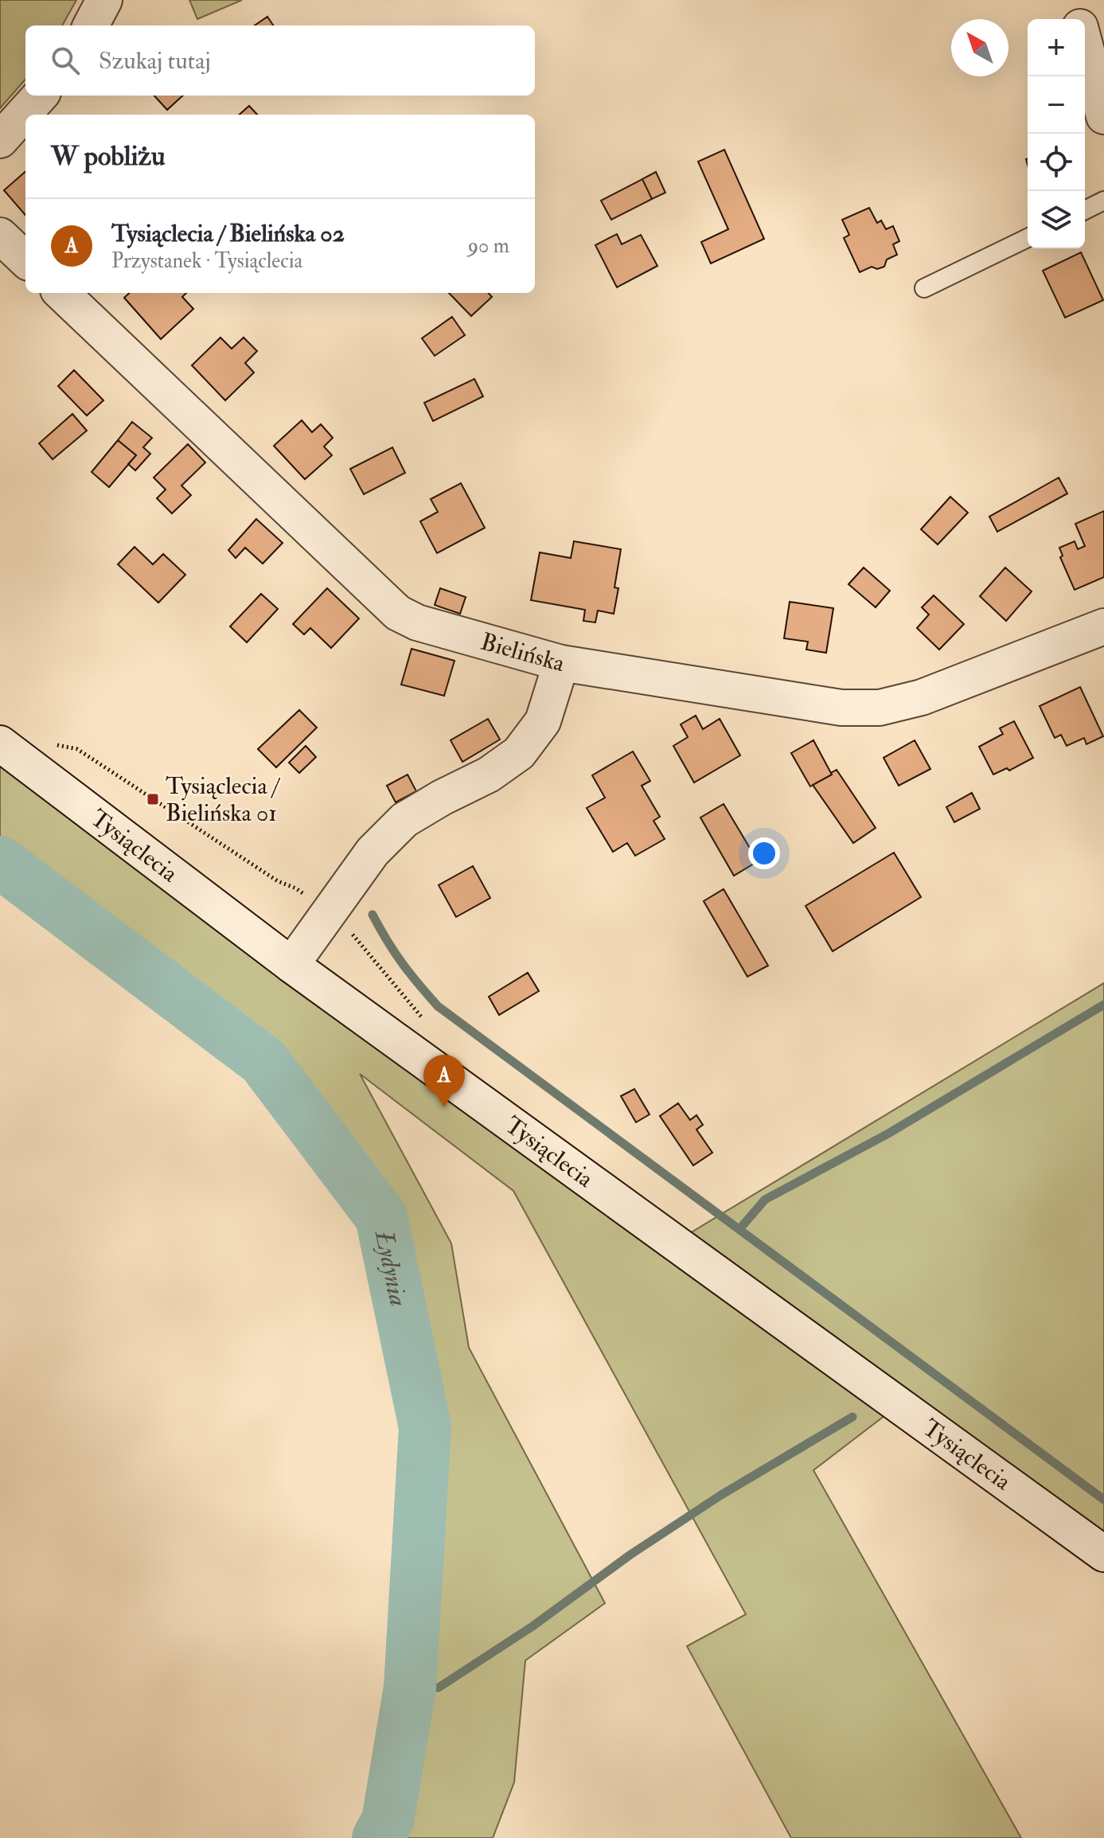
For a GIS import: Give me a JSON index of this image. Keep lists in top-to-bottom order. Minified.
{"streets":{"street":["Bielińska","Tysiąclecia"]},"water":["Łydynia"],"places":{"transit":["Tysiąclecia / Bielińska 01"]},"north":"top left","page":{"map_buttons":["+","−"],"search":"Szukaj tutaj","heading":"W pobliżu","list":[{"mark":"A","name":"Tysiąclecia / Bielińska 02","note":"Przystanek · Tysiąclecia","value":"90 m"}],"pins":"A"}}
